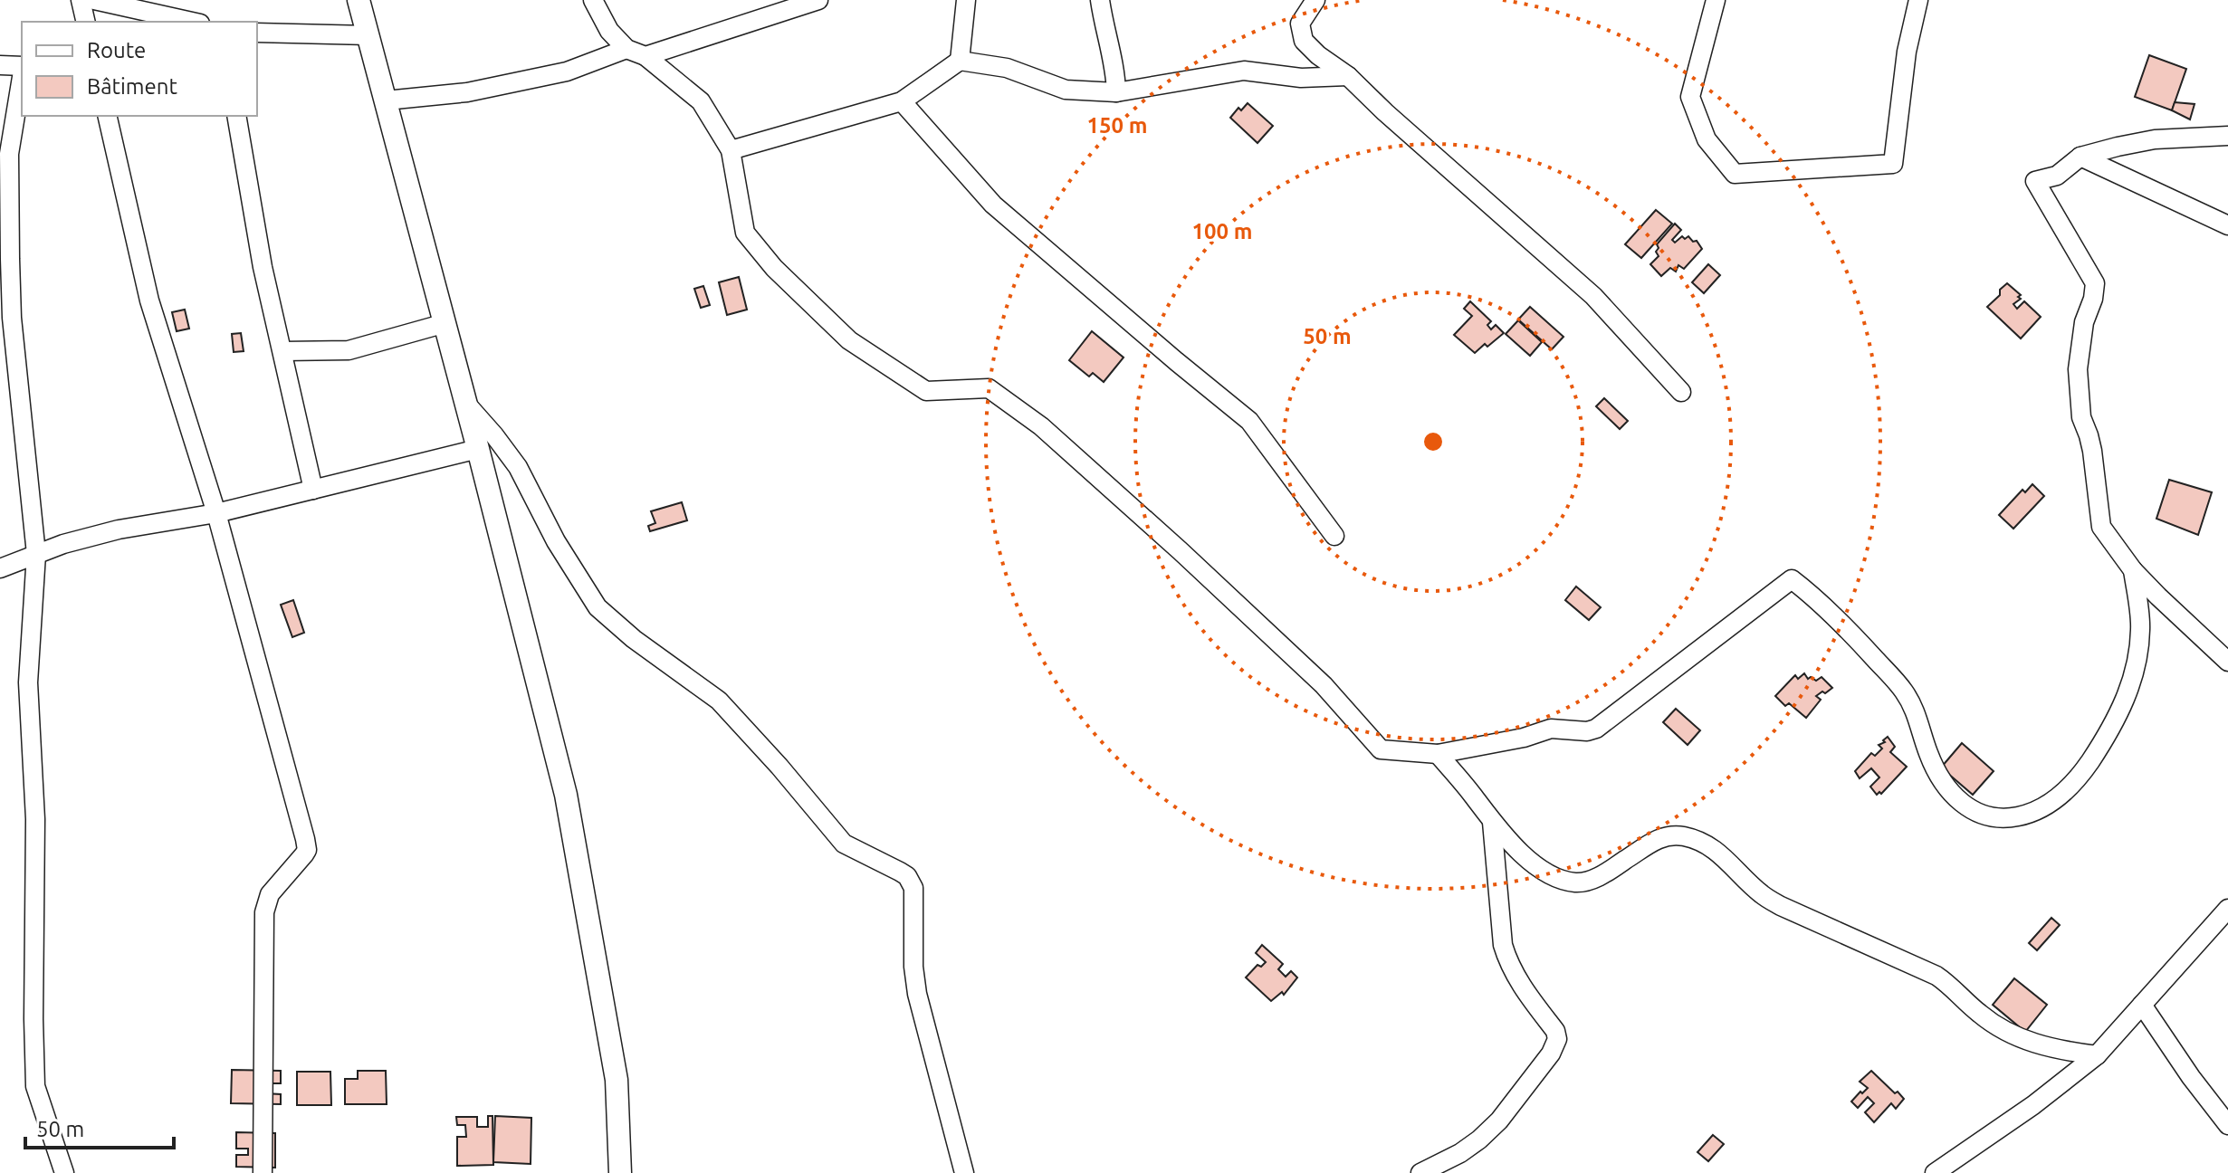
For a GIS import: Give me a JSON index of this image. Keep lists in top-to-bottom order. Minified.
{"legend":["Route","Bâtiment"],"scale_bar":"50 m","rings":["150 m","100 m","50 m"]}
